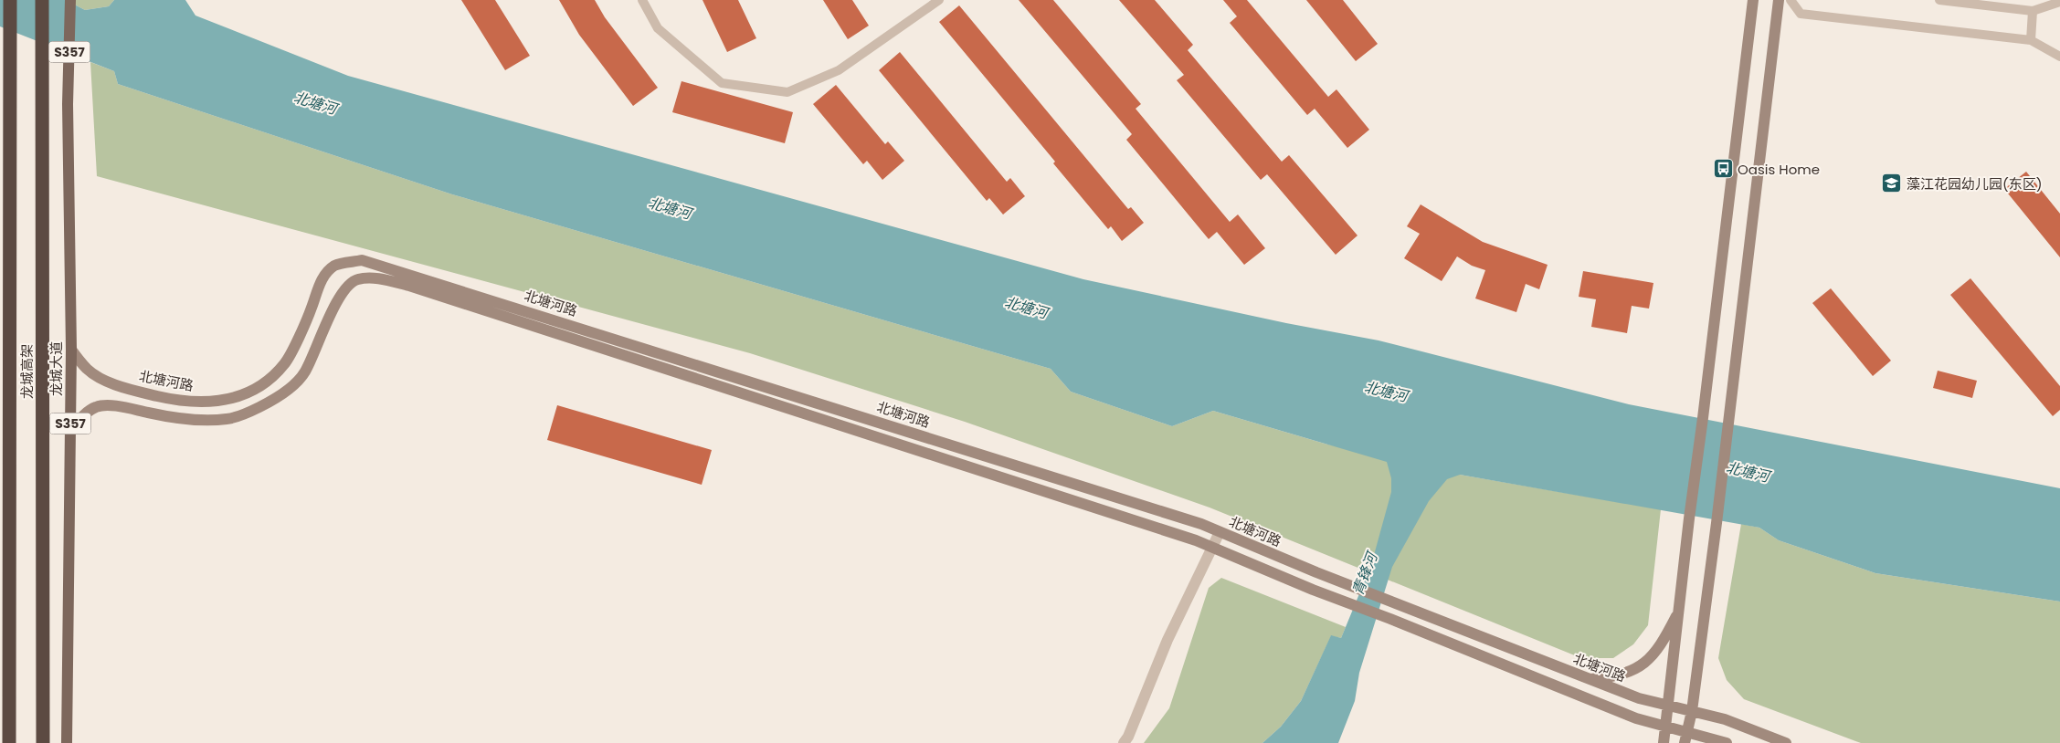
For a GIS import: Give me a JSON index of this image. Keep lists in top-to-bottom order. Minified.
{"streets":{"highway":["龙城高架"],"main road":["S357","北塘河路","龙城大道"]},"crossings":[["北塘河路","龙城大道"]],"water":["北塘河","青锋河"],"places":{"bus stop":["Oasis Home"],"school or university":["藻江花园幼儿园(东区)"]}}
